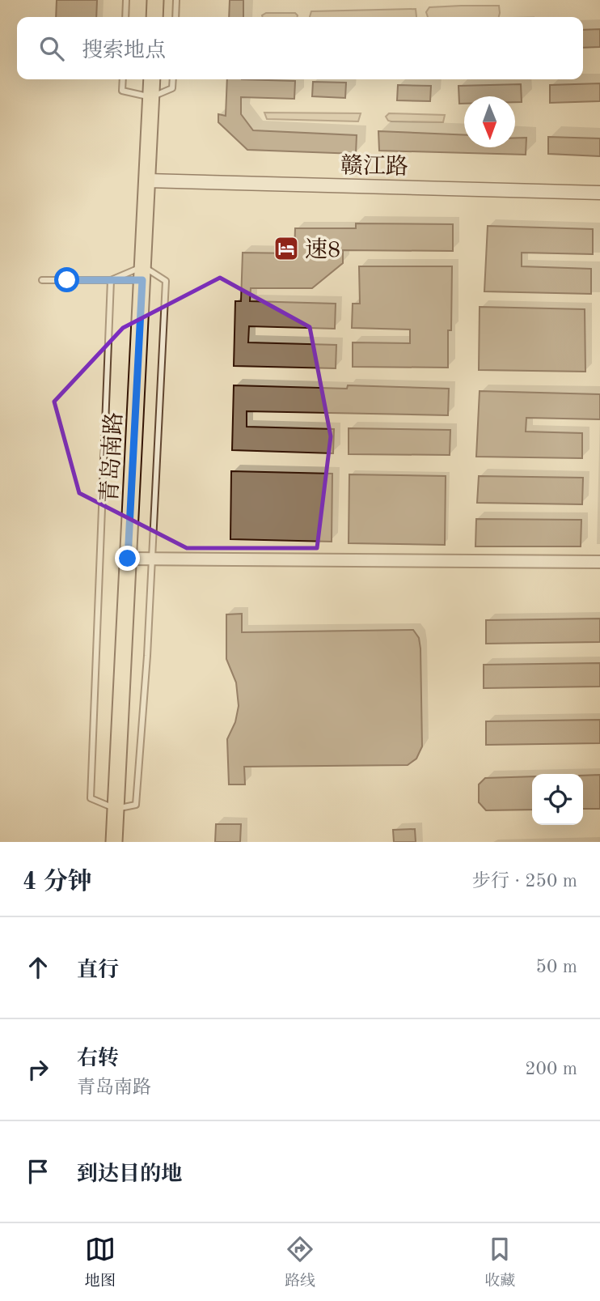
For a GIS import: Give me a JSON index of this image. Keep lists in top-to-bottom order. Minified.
{"streets":{"main road":["赣江路","青岛南路"]},"crossings":[["赣江路","青岛南路"]],"places":{"hotel":["速8"]},"north":"bottom","page":{"search":"搜索地点","heading":["4 分钟","步行 · 250 m"],"list":[["直行","50 m"],["右转","青岛南路","200 m"],"到达目的地"],"nav":["地图","路线","收藏"]}}
